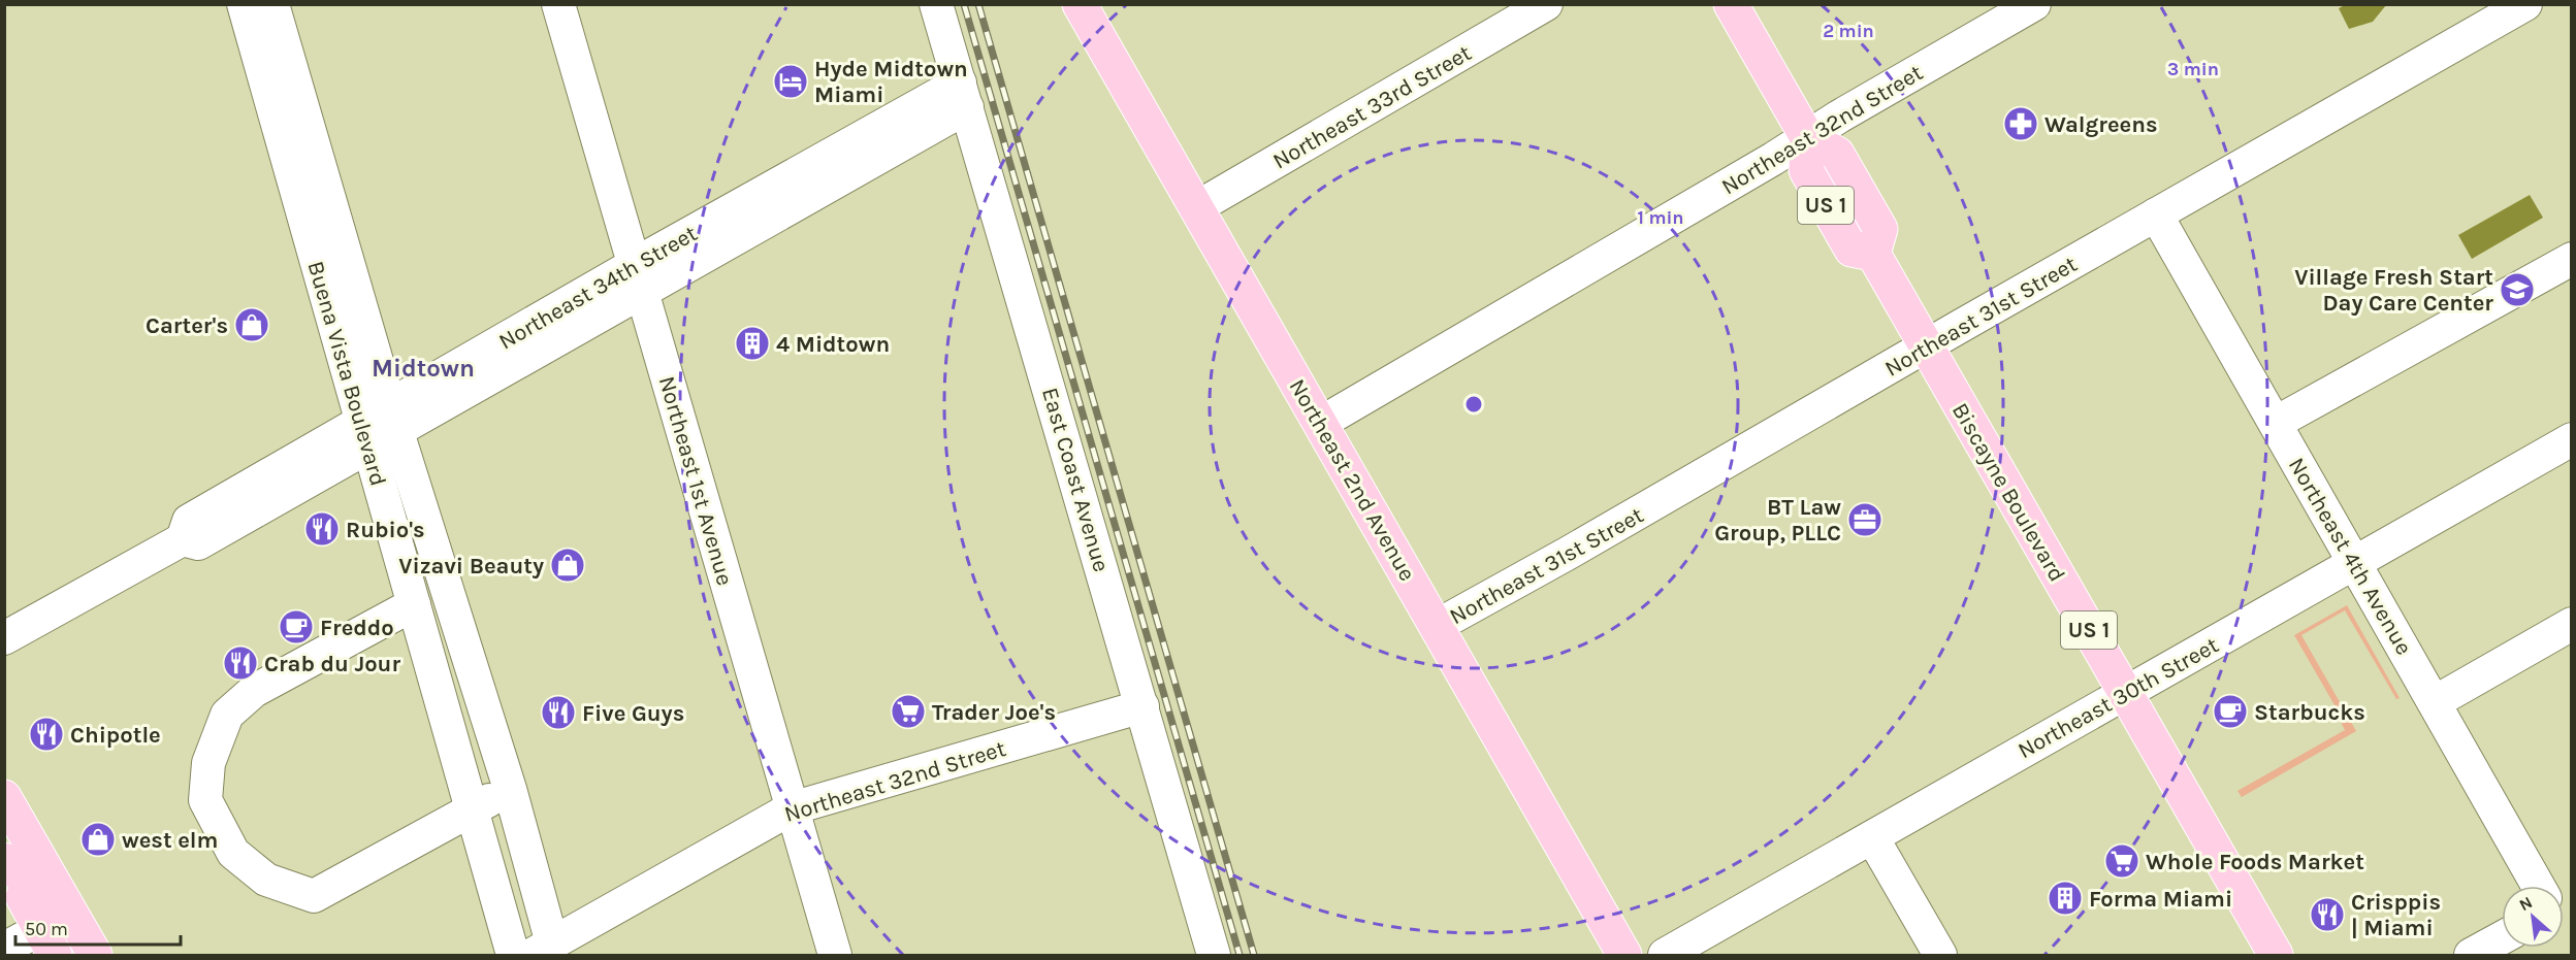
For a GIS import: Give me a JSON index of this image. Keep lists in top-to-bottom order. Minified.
{"streets":{"main road":["US 1","Northeast 2nd Avenue","Biscayne Boulevard"],"street":["Northeast 33rd Street","Northeast 32nd Street","Northeast 34th Street","Northeast 31st Street","Buena Vista Boulevard","East Coast Avenue","Northeast 1st Avenue","Northeast 4th Avenue","Northeast 30th Street"]},"crossings":[["Northeast 33rd Street","Northeast 2nd Avenue"],["Northeast 32nd Street","Buena Vista Boulevard"],["Northeast 32nd Street","East Coast Avenue"],["Northeast 32nd Street","Northeast 2nd Avenue"],["Northeast 32nd Street","Northeast 1st Avenue"],["Northeast 32nd Street","Biscayne Boulevard"],["Northeast 34th Street","Buena Vista Boulevard"],["Northeast 34th Street","East Coast Avenue"],["Northeast 34th Street","Northeast 1st Avenue"],["Northeast 31st Street","Northeast 2nd Avenue"],["Northeast 31st Street","Biscayne Boulevard"],["Northeast 31st Street","Northeast 4th Avenue"],["Biscayne Boulevard","Northeast 30th Street"],["Northeast 4th Avenue","Northeast 30th Street"]],"districts":["Midtown"],"places":{"hotel":["Hyde Midtown Miami"],"pharmacy":["Walgreens"],"school or university":["Village Fresh Start Day Care Center"],"shop":["Carter's","Vizavi Beauty","west elm"],"building":["4 Midtown","Forma Miami"],"office":["BT Law Group, PLLC"],"restaurant":["Rubio's","Crab du Jour","Five Guys","Chipotle","Crisppis | Miami"],"cafe":["Freddo","Starbucks"],"supermarket":["Trader Joe's","Whole Foods Market"]},"scale_bar":"50 m","north":"top left","rings":["2 min","3 min","1 min"]}
